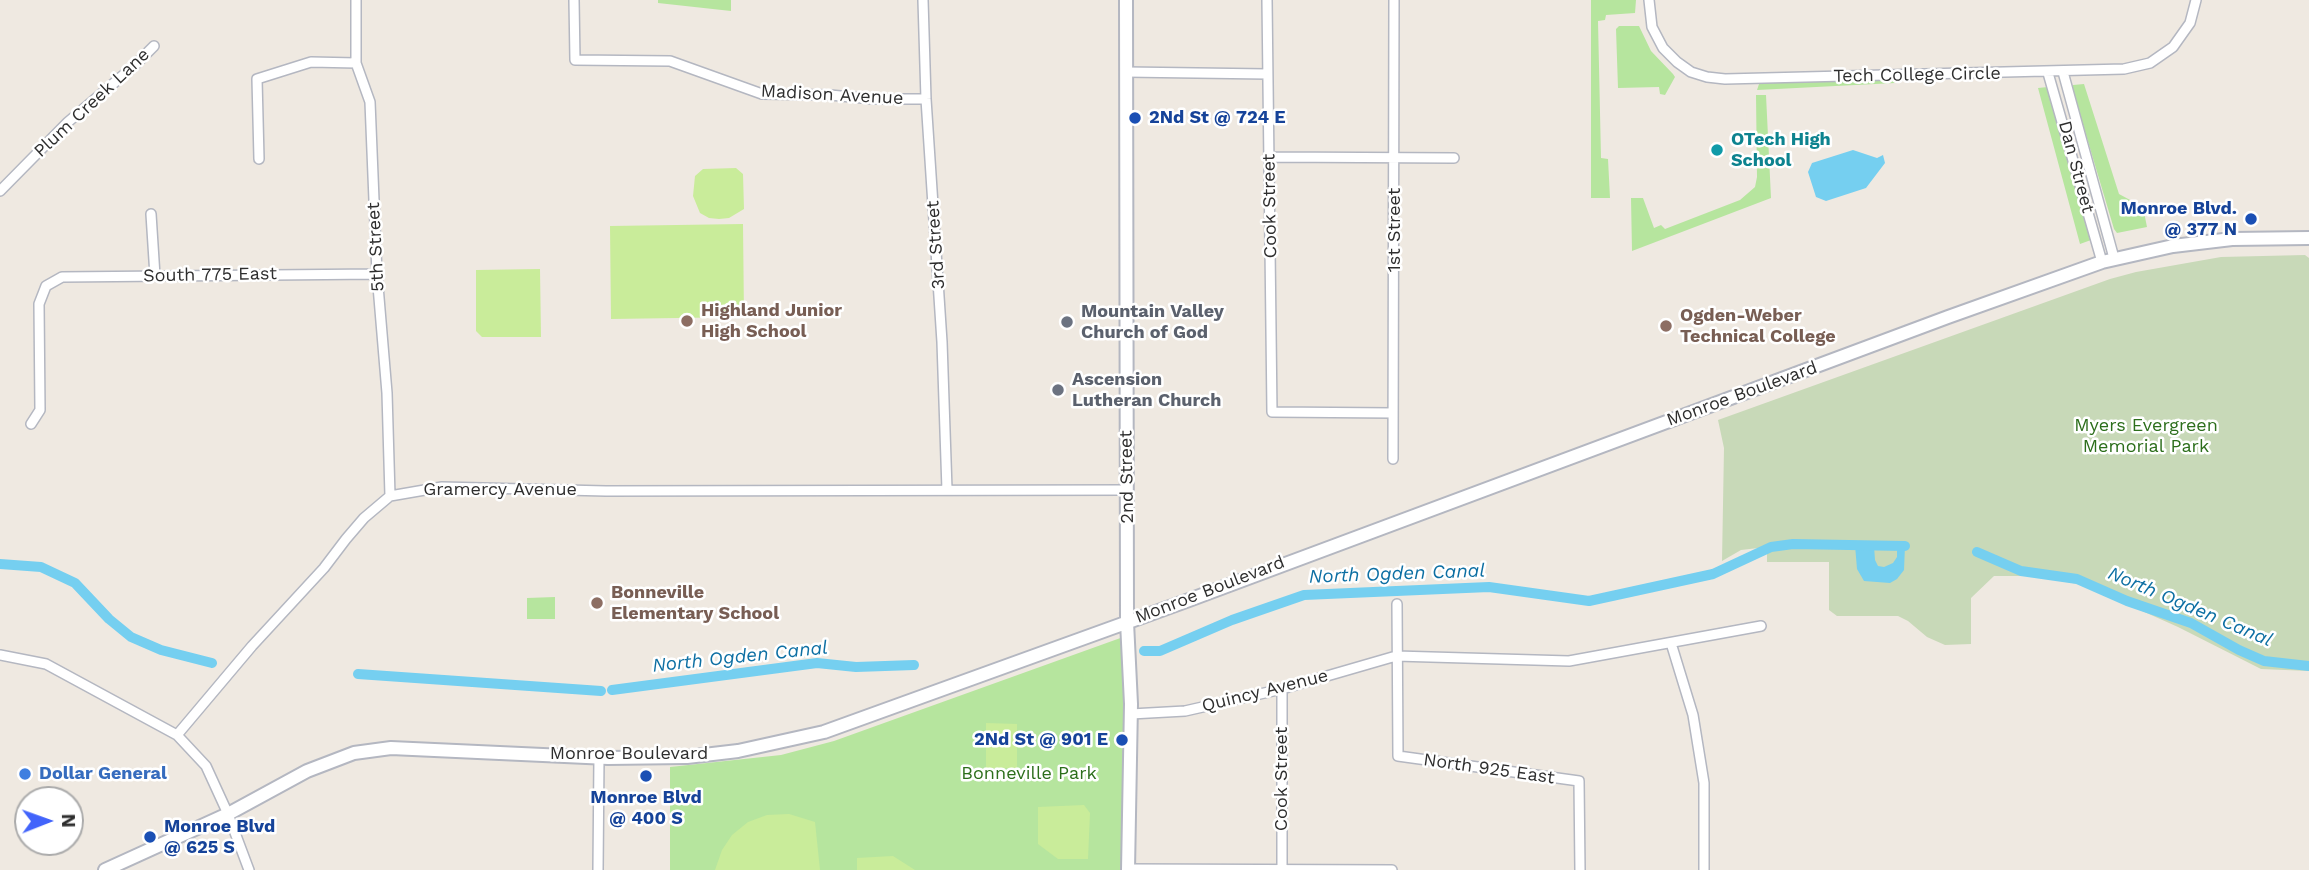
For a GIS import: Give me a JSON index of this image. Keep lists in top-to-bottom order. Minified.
{"streets":{"main road":["Monroe Boulevard","2nd Street"],"street":["Tech College Circle","Madison Avenue","Plum Creek Lane","Dan Street","Cook Street","1st Street","3rd Street","5th Street","South 775 East","Gramercy Avenue","Quincy Avenue","North 925 East"]},"crossings":[["Tech College Circle","Dan Street"],["Madison Avenue","3rd Street"],["Dan Street","Monroe Boulevard"],["Cook Street","1st Street"],["Cook Street","Quincy Avenue"],["3rd Street","Gramercy Avenue"],["5th Street","South 775 East"],["5th Street","Gramercy Avenue"],["Monroe Boulevard","2nd Street"],["2nd Street","Gramercy Avenue"],["2nd Street","Quincy Avenue"],["Quincy Avenue","North 925 East"]],"water":["North Ogden Canal"],"parks":["Myers Evergreen Memorial Park","Bonneville Park"],"places":["2Nd St @ 724 E","OTech High School","Monroe Blvd. @ 377 N","Highland Junior High School","Mountain Valley Church of God","Ogden-Weber Technical College","Ascension Lutheran Church","Bonneville Elementary School","2Nd St @ 901 E","Dollar General","Monroe Blvd @ 400 S","Monroe Blvd @ 625 S"],"north":"right"}
